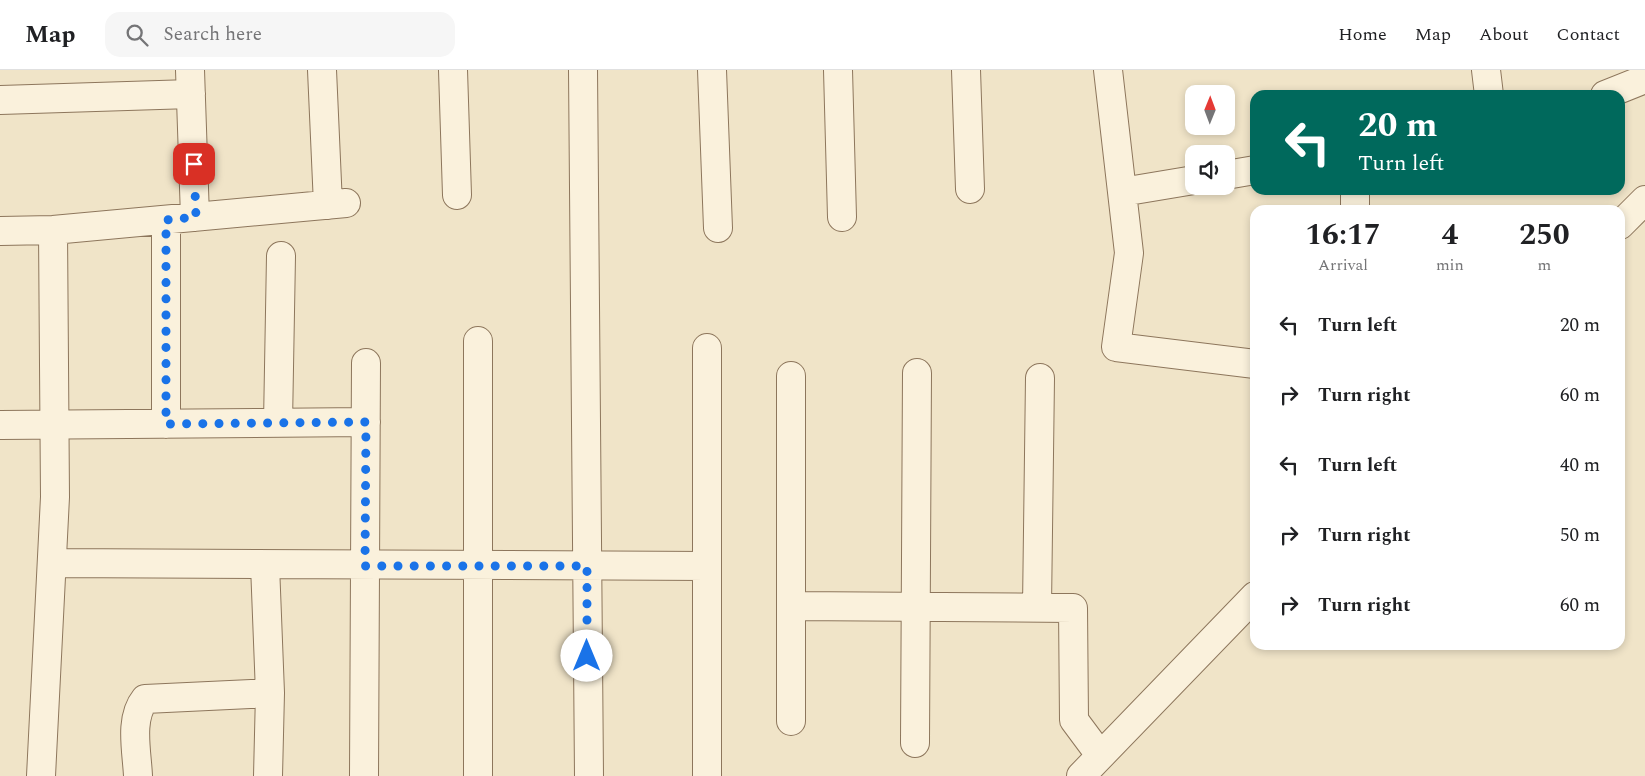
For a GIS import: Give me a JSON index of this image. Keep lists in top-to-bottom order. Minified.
{"north":"top","page":{"header":"Map","search":"Search here","nav":["Home","Map","About","Contact"],"turn":["20 m","Turn left"],"eta":["16:17","Arrival","4","min","250","m"],"list":[{"name":"Turn left","value":"20 m"},{"name":"Turn right","value":"60 m"},{"name":"Turn left","value":"40 m"},{"name":"Turn right","value":"50 m"},{"name":"Turn right","value":"60 m"}]}}
